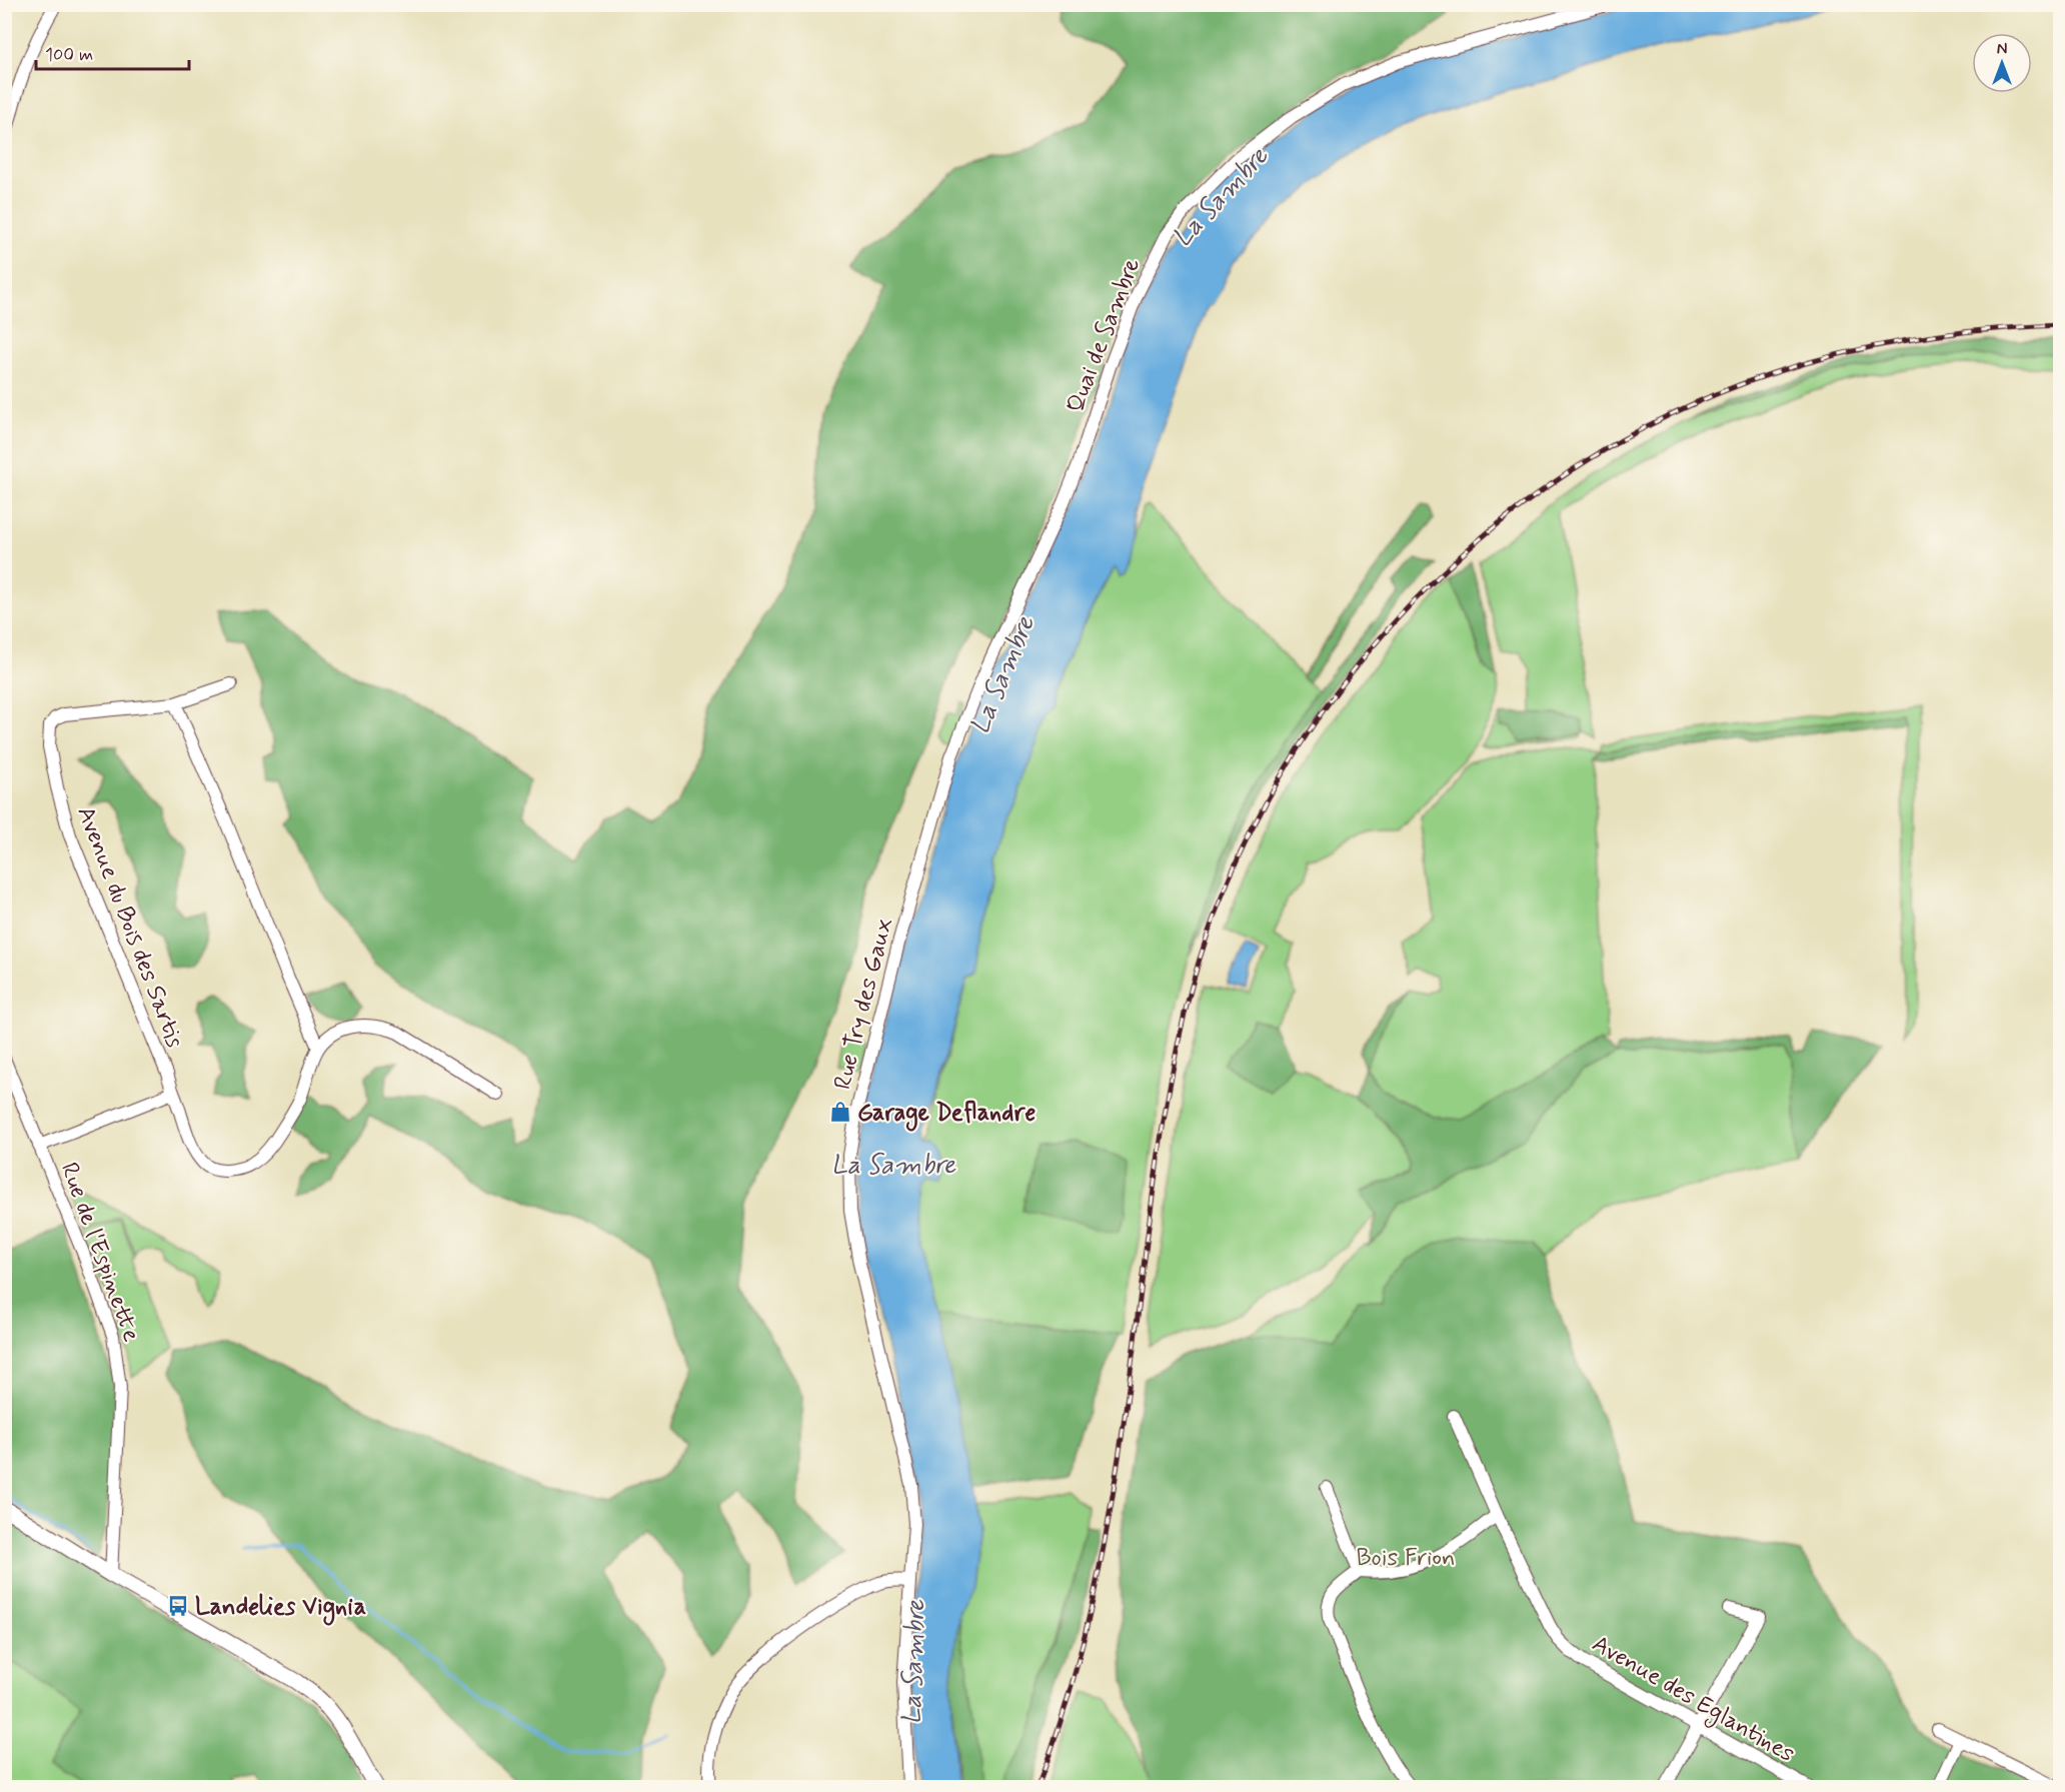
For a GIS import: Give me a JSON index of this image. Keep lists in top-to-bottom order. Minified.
{"streets":{"street":["Quai de Sambre","Avenue du Bois des Sartis","Rue Try des Gaux","Rue de l'Espinette","Avenue des Eglantines"]},"crossings":[["Quai de Sambre","Rue Try des Gaux"]],"water":["La Sambre"],"parks":["Bois Frion"],"places":{"shop":["Garage Deflandre"],"bus stop":["Landelies Vignia"]},"scale_bar":"100 m","north":"top"}
